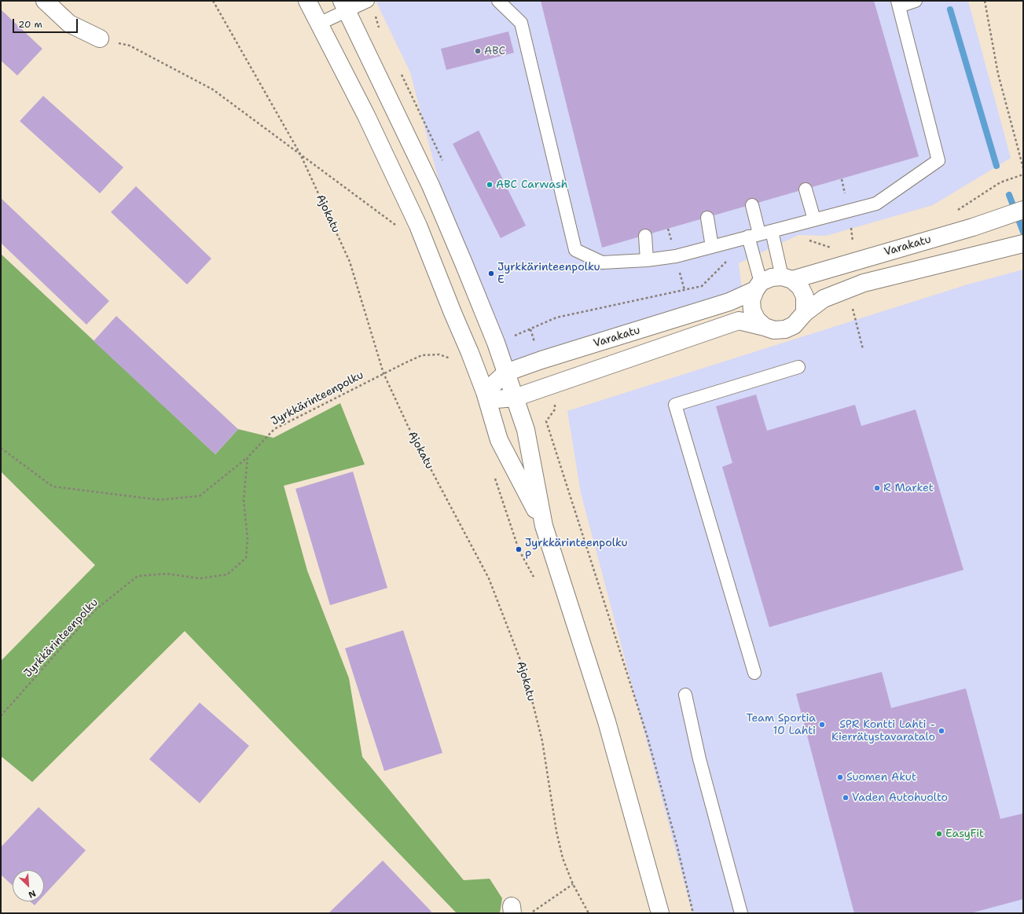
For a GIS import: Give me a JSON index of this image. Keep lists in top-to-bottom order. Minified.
{"streets":{"street":["Varakatu"],"path":["Ajokatu","Jyrkkärinteenpolku"]},"crossings":[["Ajokatu","Jyrkkärinteenpolku"]],"places":["ABC","ABC Carwash","Jyrkkärinteenpolku E","R Market","Jyrkkärinteenpolku P","Team Sportia 10 Lahti","SPR Kontti Lahti - Kierrätystavaratalo","Suomen Akut","Vaden Autohuolto","EasyFit"],"scale_bar":"20 m","north":"bottom right"}
